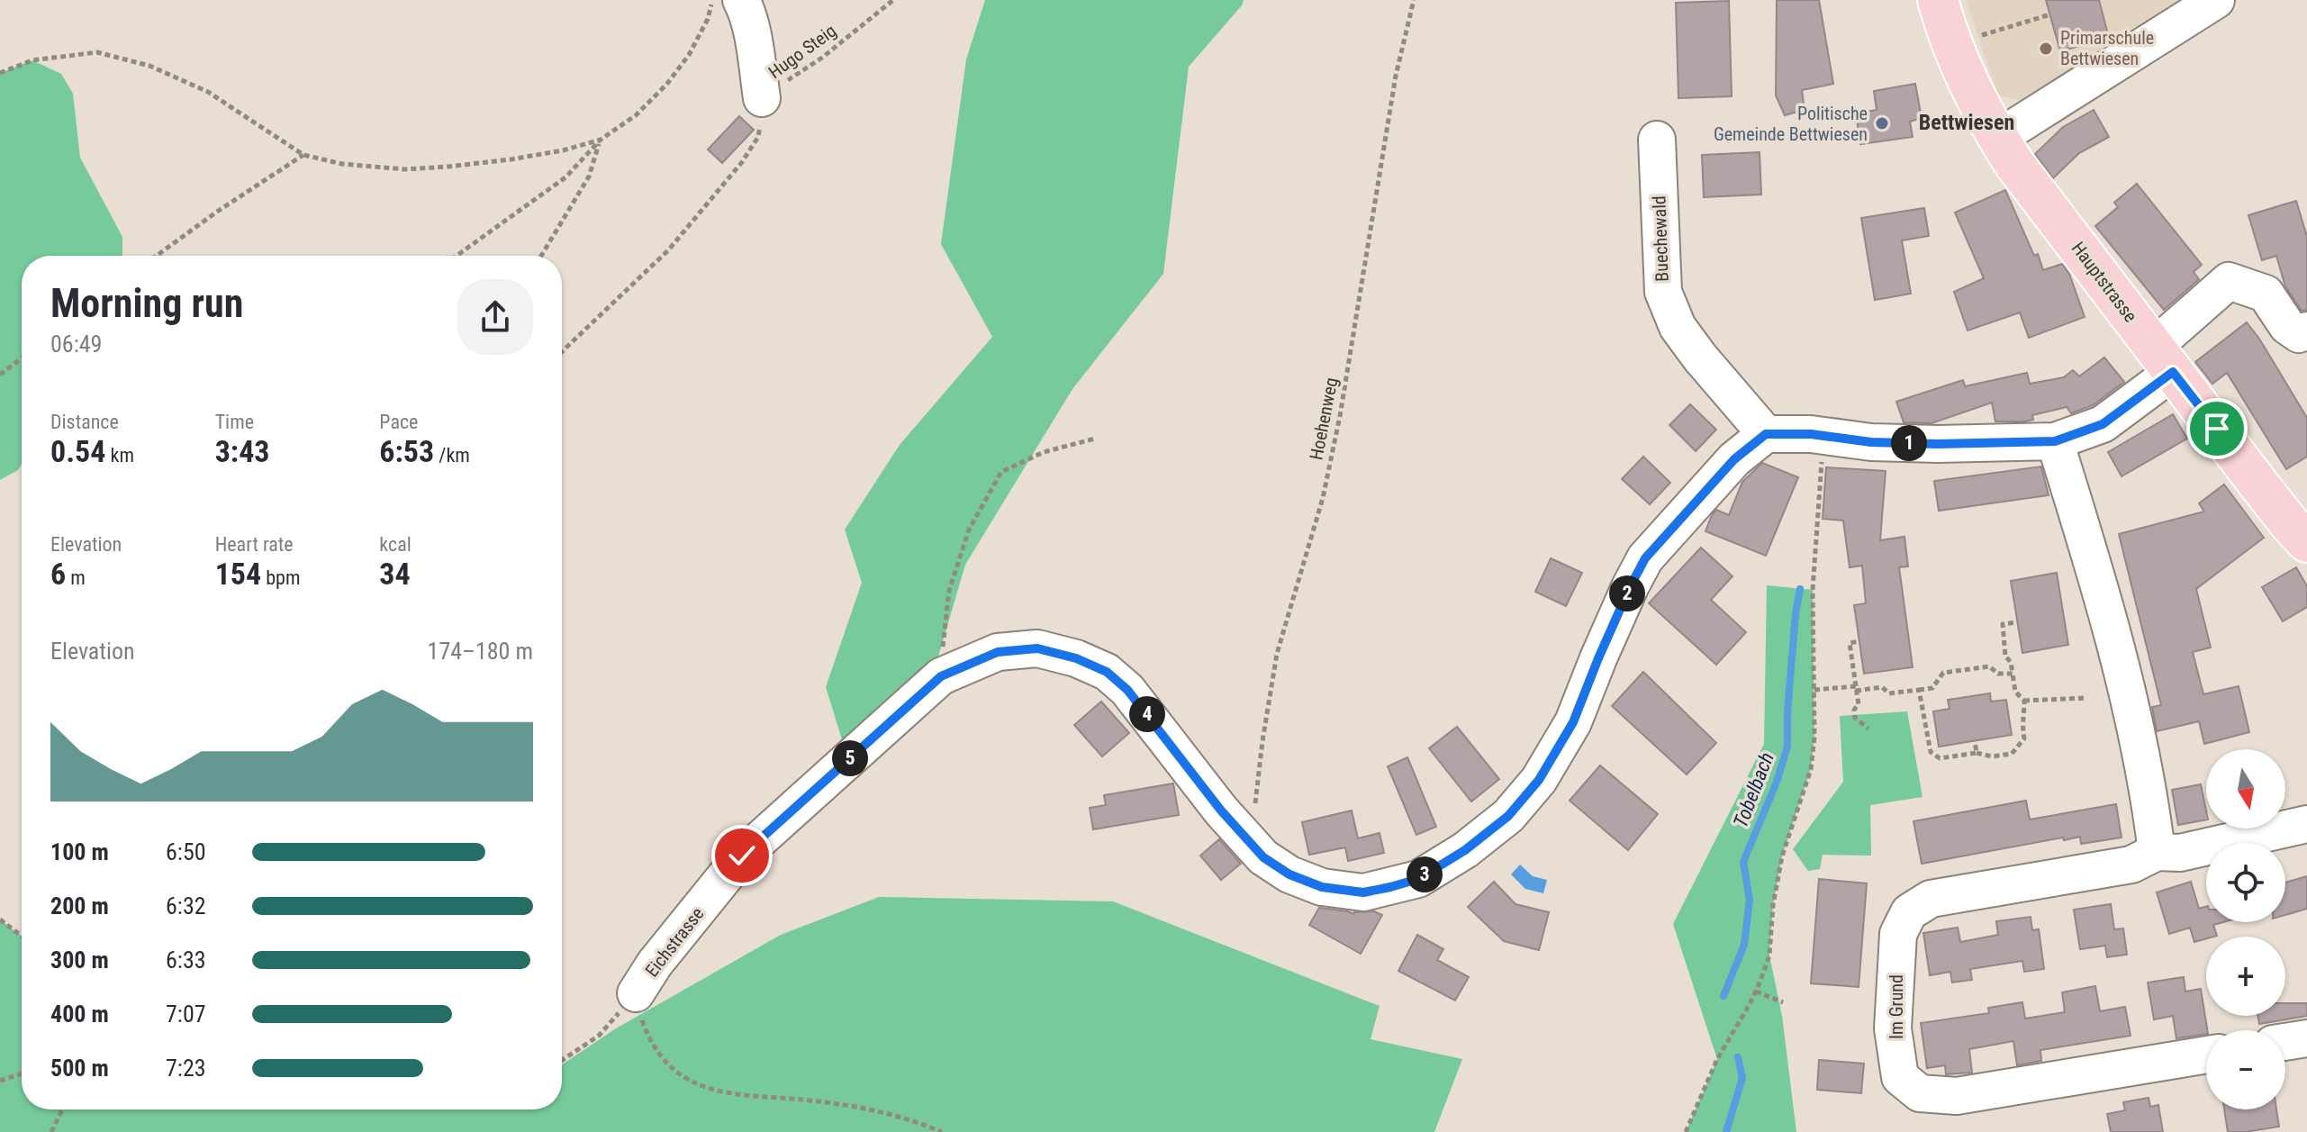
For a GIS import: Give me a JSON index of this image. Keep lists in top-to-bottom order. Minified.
{"streets":{"main road":["Hauptstrasse"],"street":["Buechewald","Eichstrasse","Im Grund"],"path":["Hugo Steig","Hoehenweg"]},"crossings":[["Buechewald","Eichstrasse"],["Hoehenweg","Eichstrasse"]],"districts":["Bettwiesen"],"water":["Tobelbach"],"places":["Primarschule Bettwiesen","Politische Gemeinde Bettwiesen"],"north":"bottom","page":{"heading":["Morning run","06:49"],"stats":[["Distance","0.54 km"],["Time","3:43"],["Pace","6:53 /km"],["Elevation","6 m"],["Heart rate","154 bpm"],["kcal","34"]],"pins":["1","2","4","5","3"],"chart":["Elevation","174–180 m"],"map_buttons":["+","−"],"list":[{"name":"100 m","note":"6:50"},{"name":"200 m","note":"6:32"},{"name":"300 m","note":"6:33"},{"name":"400 m","note":"7:07"},{"name":"500 m","note":"7:23"}]}}
